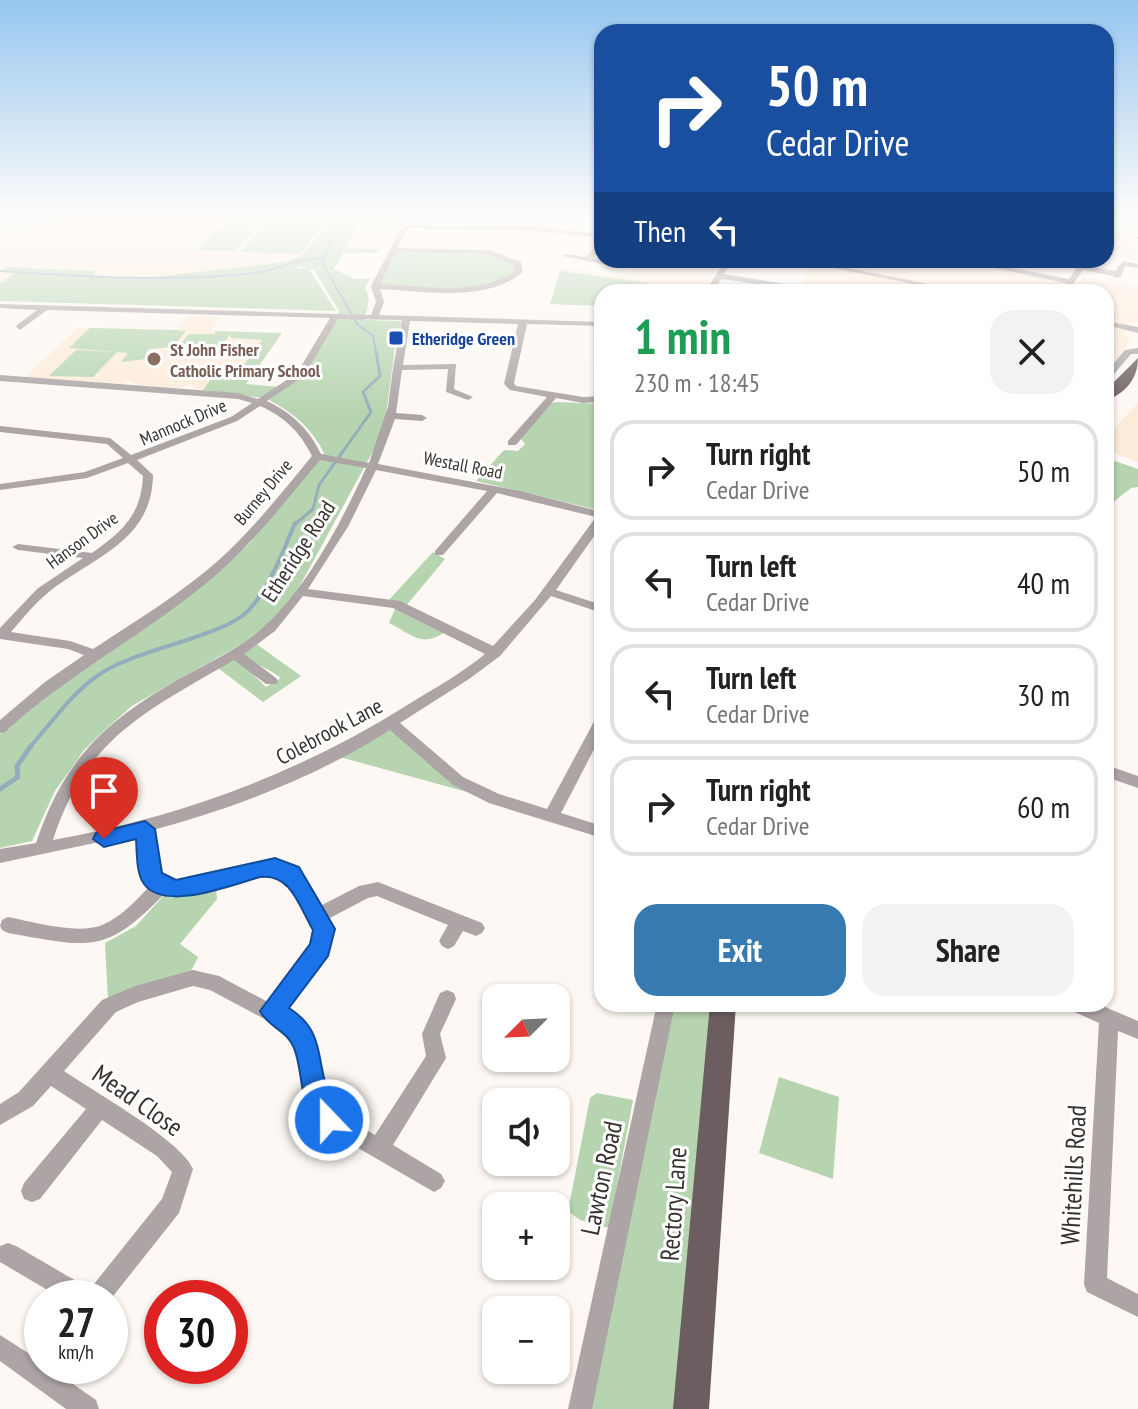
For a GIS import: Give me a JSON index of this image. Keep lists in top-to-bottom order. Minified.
{"streets":{"main road":["Rectory Lane"],"street":["Mannock Drive","Westall Road","Burney Drive","Hanson Drive","Etheridge Road","Colebrook Lane","Mead Close","Whitehills Road","Lawton Road"]},"crossings":[["Mannock Drive","Burney Drive"],["Mannock Drive","Hanson Drive"],["Westall Road","Burney Drive"],["Westall Road","Etheridge Road"],["Etheridge Road","Colebrook Lane"]],"places":{"transit":["Etheridge Green"],"other":["St John Fisher Catholic Primary School"]},"north":"bottom left","page":{"turn":["50 m","Cedar Drive"],"then":"Then","heading":["1 min","230 m · 18:45"],"list":[{"name":"Turn right","note":"Cedar Drive","value":"50 m"},{"name":"Turn left","note":"Cedar Drive","value":"40 m"},{"name":"Turn left","note":"Cedar Drive","value":"30 m"},{"name":"Turn right","note":"Cedar Drive","value":"60 m"}],"buttons":["Exit","Share"],"map_buttons":["+","−"],"speed":"27 km/h","limit":"30"}}
